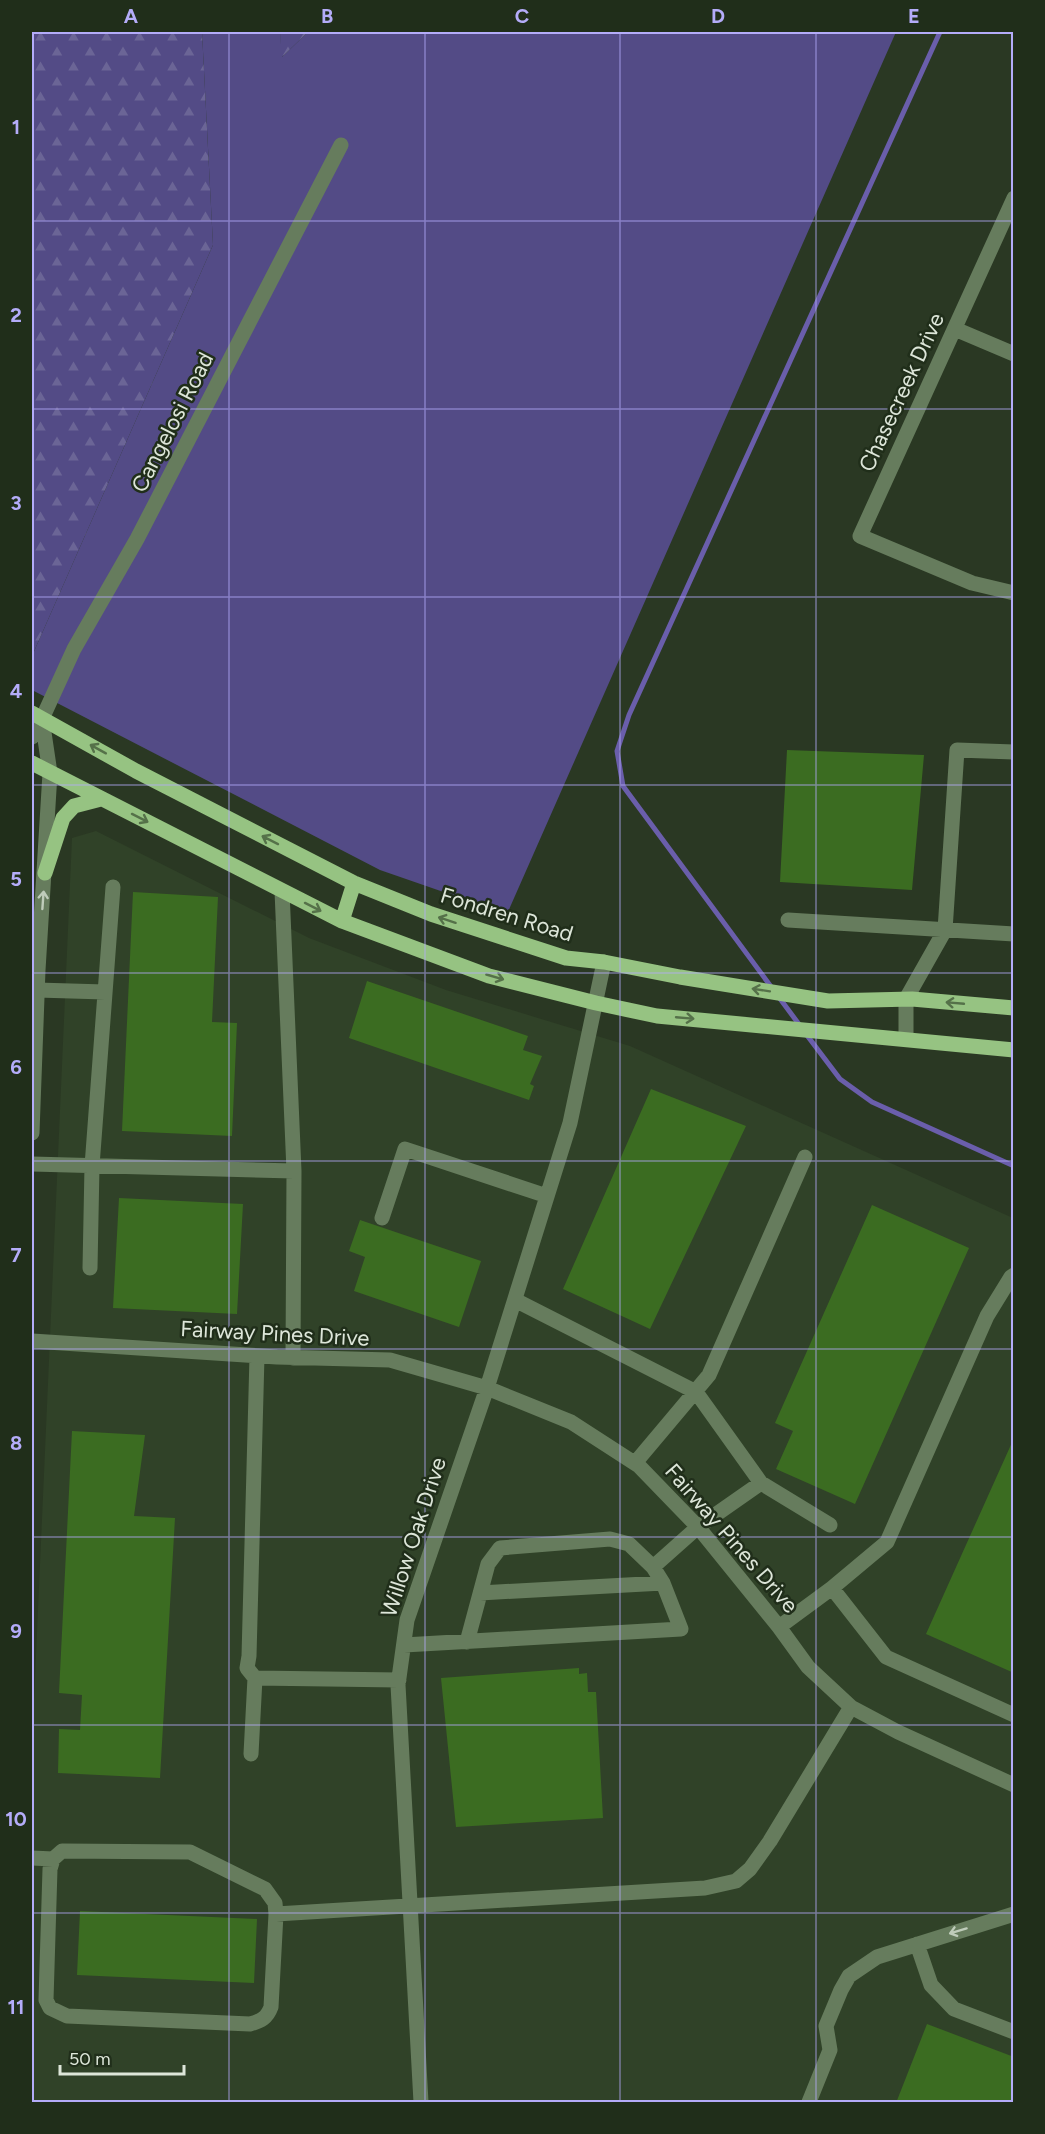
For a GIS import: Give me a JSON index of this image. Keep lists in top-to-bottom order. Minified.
{"streets":{"main road":["Fondren Road"],"street":["Chasecreek Drive","Cangelosi Road","Fairway Pines Drive","Willow Oak Drive"]},"crossings":[["Cangelosi Road","Fondren Road"],["Fondren Road","Willow Oak Drive"],["Fairway Pines Drive","Willow Oak Drive"]],"scale_bar":"50 m","grid":{"columns":["A","B","C","D","E"],"rows":["1","2","3","4","5","6","7","8","9","10","11"]}}
